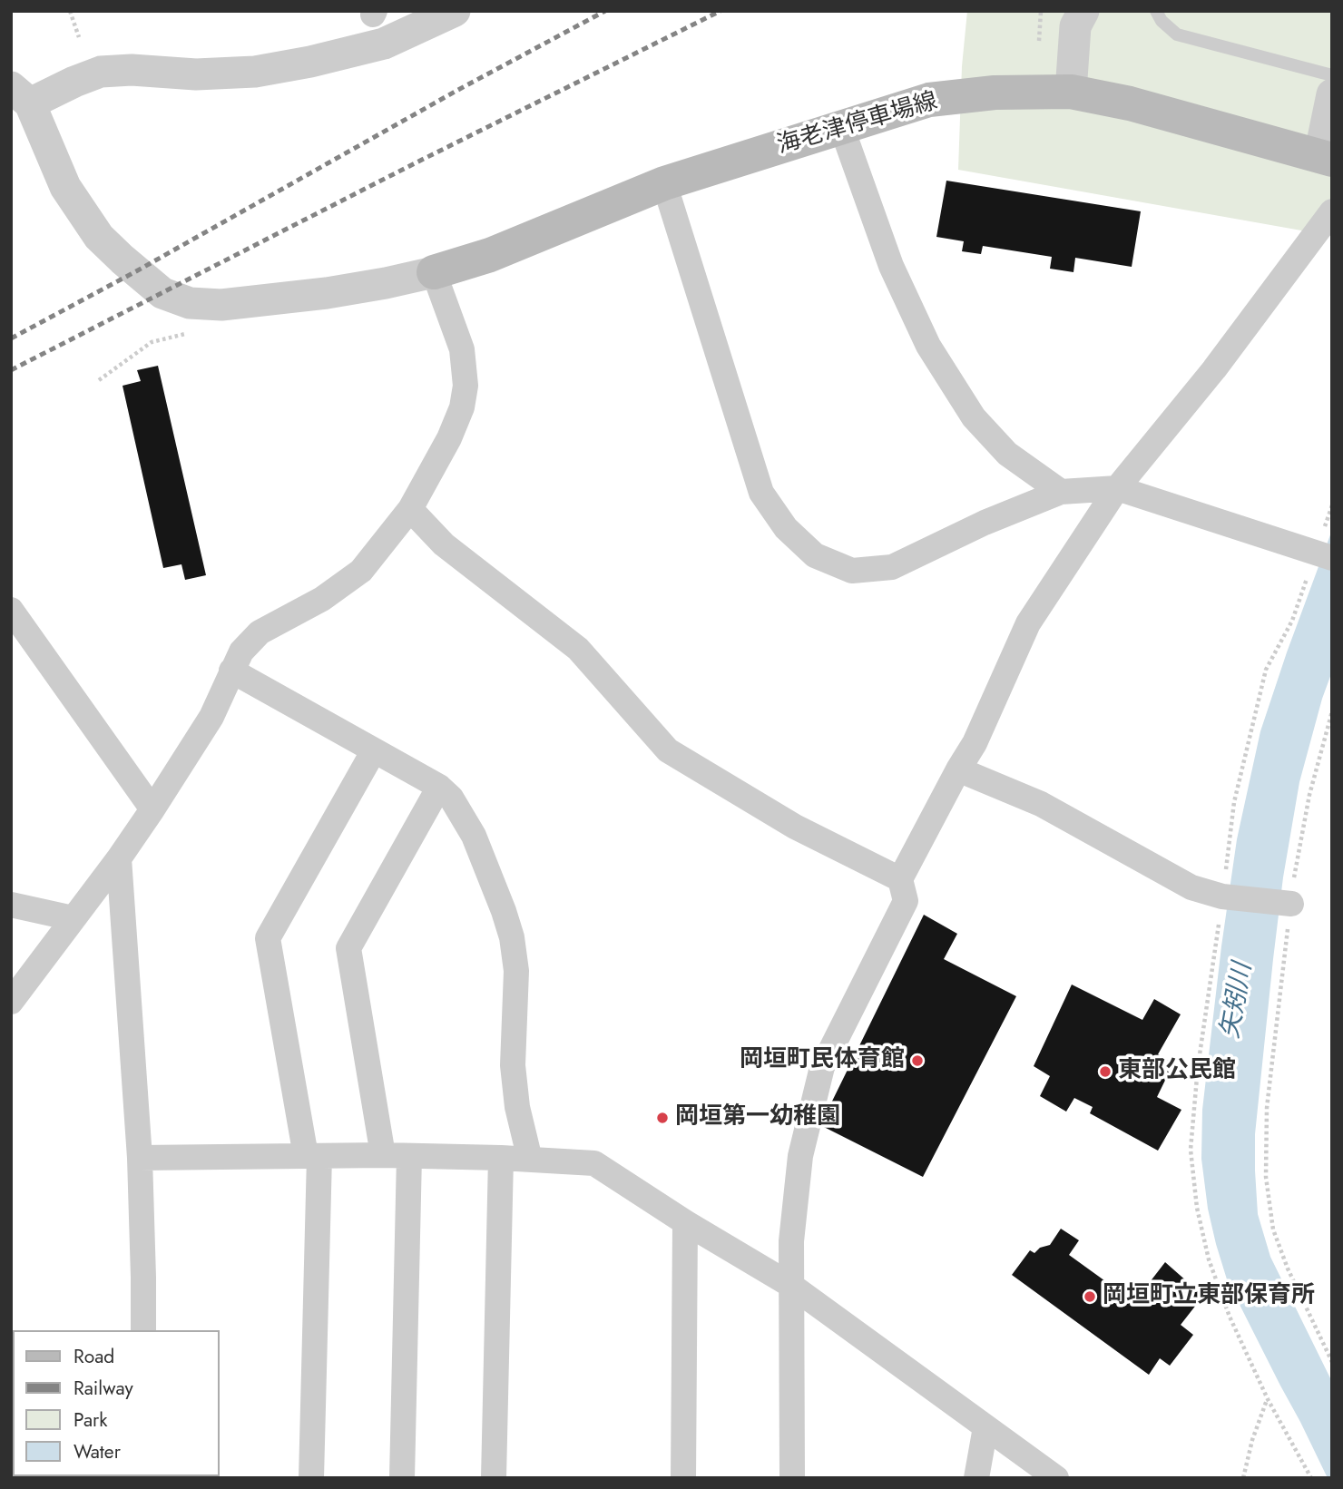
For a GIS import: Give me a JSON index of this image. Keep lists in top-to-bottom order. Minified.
{"streets":{"main road":["海老津停車場線"]},"water":["矢矧川"],"places":["岡垣町民体育館","東部公民館","岡垣第一幼稚園","岡垣町立東部保育所"],"legend":["Road","Railway","Park","Water"]}
